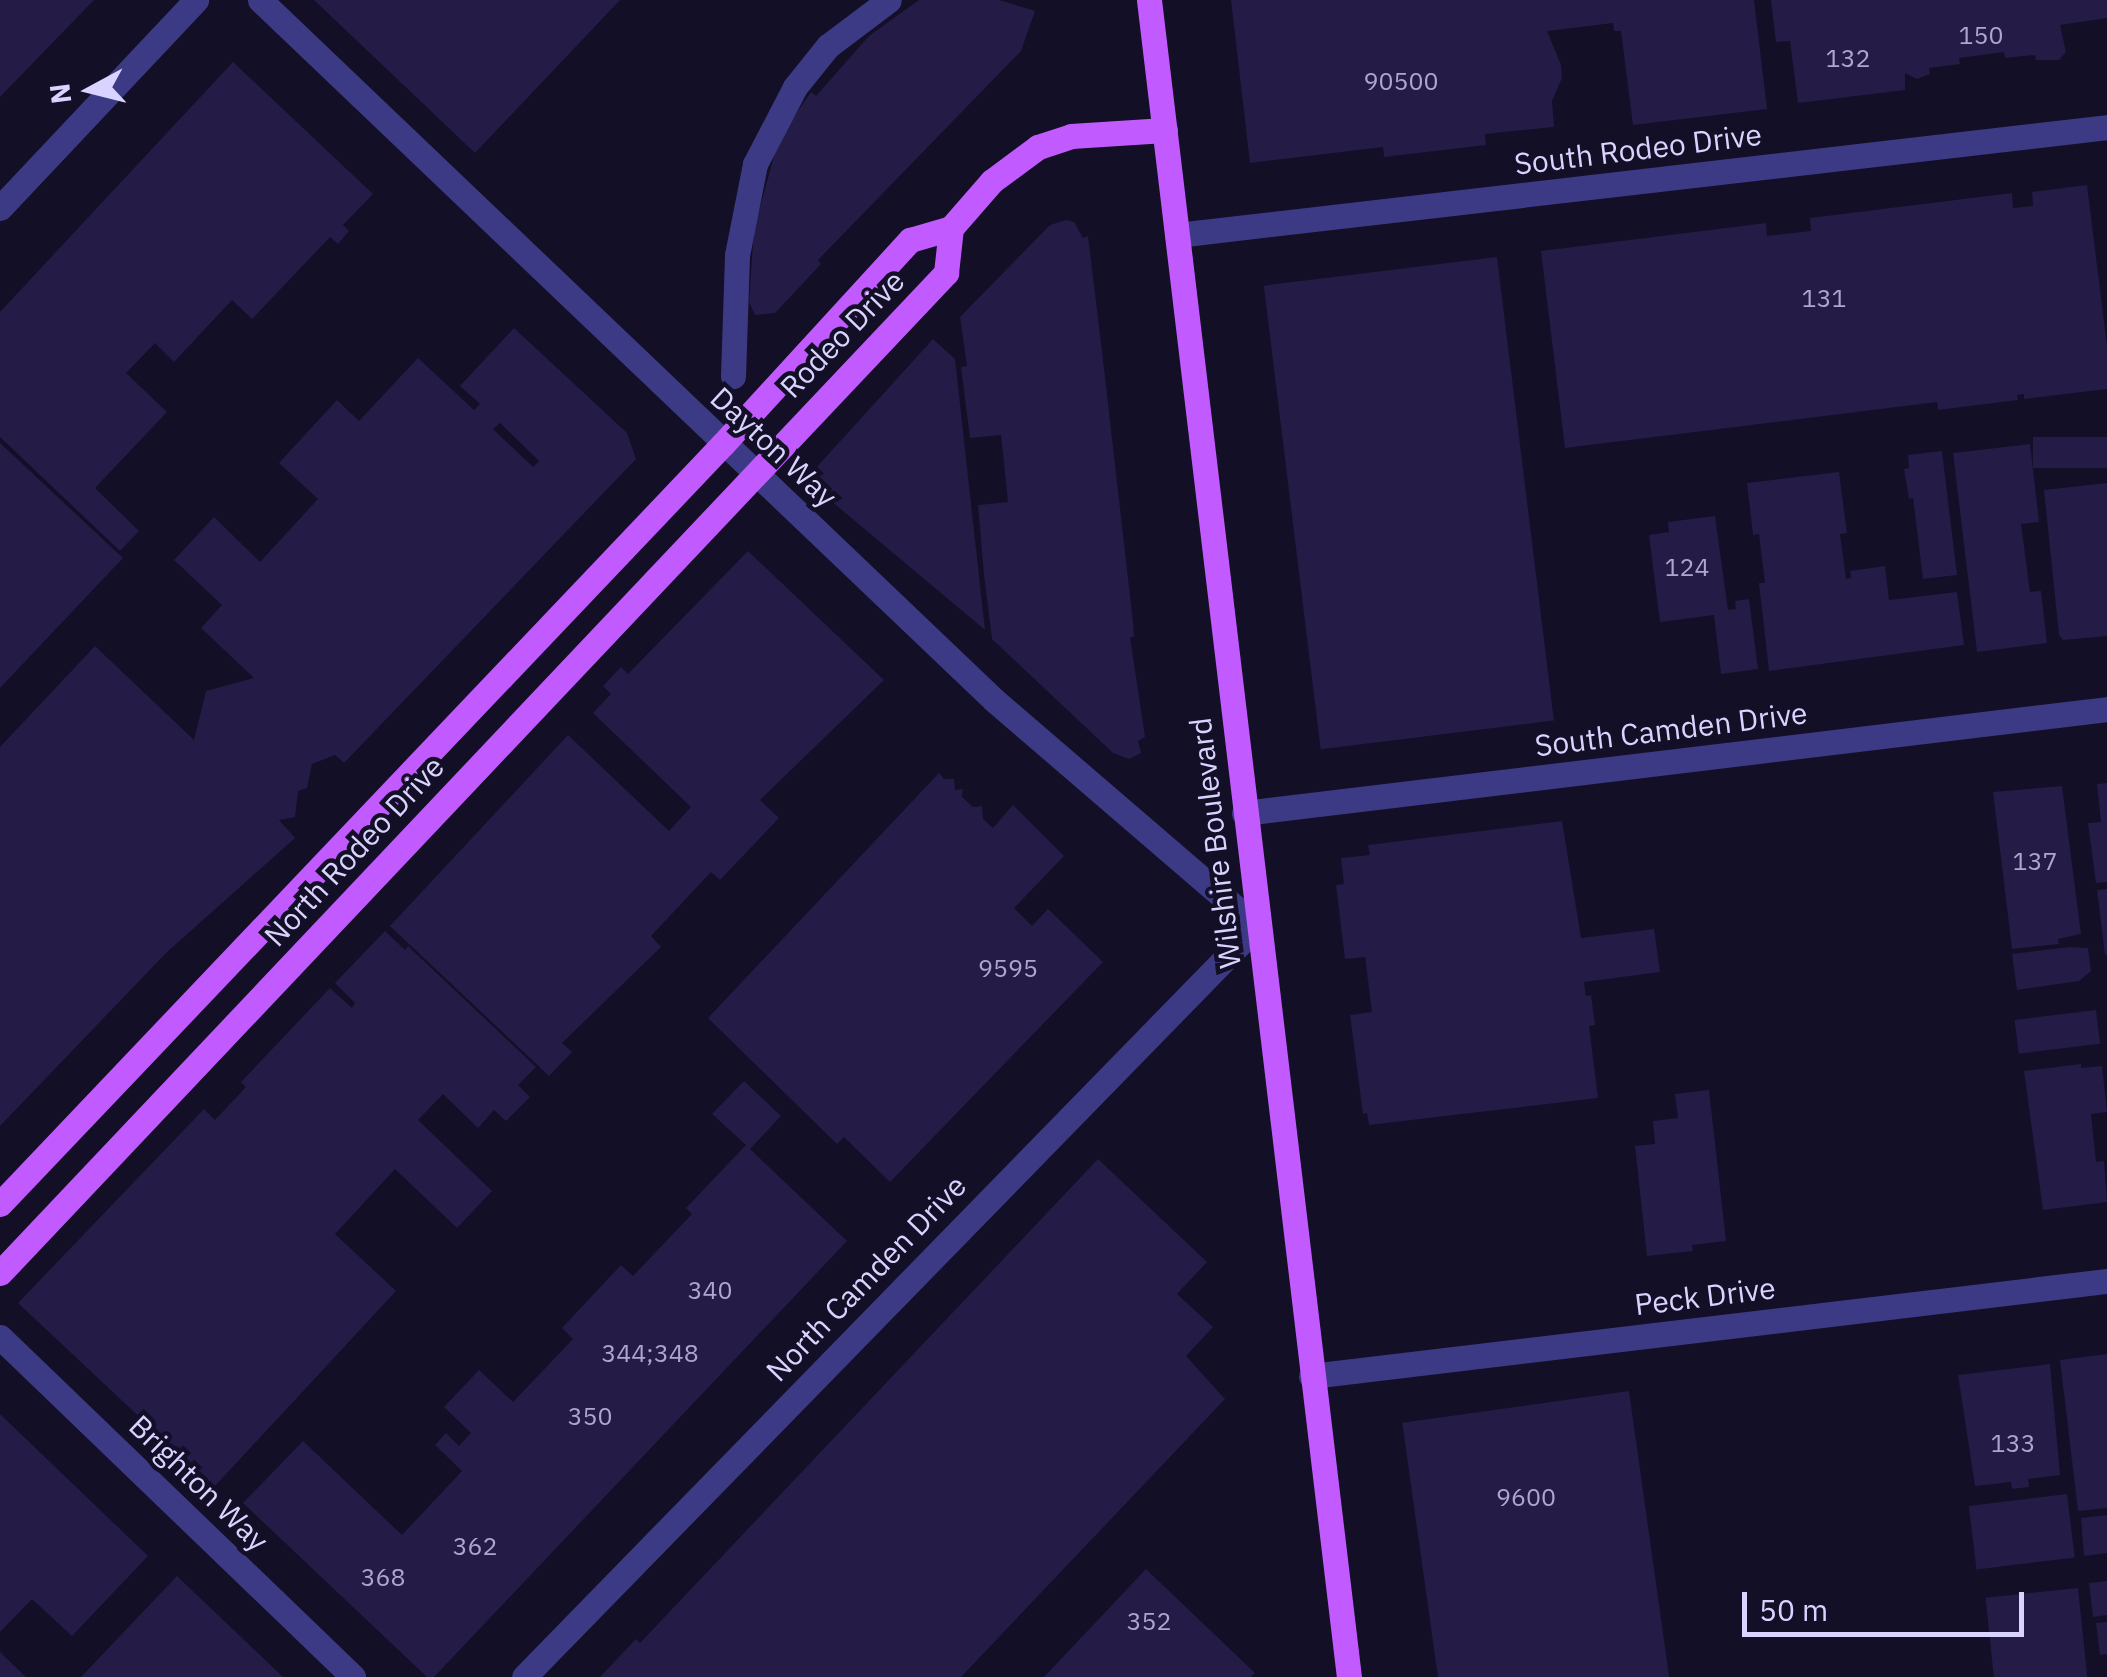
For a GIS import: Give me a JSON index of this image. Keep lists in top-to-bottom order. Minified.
{"streets":{"main road":["Rodeo Drive","Wilshire Boulevard","North Rodeo Drive"],"street":["South Rodeo Drive","Dayton Way","South Camden Drive","North Camden Drive","Peck Drive","Brighton Way"]},"crossings":[["South Rodeo Drive","Wilshire Boulevard"],["Rodeo Drive","Dayton Way"],["Rodeo Drive","Wilshire Boulevard"],["Rodeo Drive","North Rodeo Drive"],["Dayton Way","Wilshire Boulevard"],["Dayton Way","North Rodeo Drive"],["Dayton Way","North Camden Drive"],["South Camden Drive","Wilshire Boulevard"],["Wilshire Boulevard","North Camden Drive"],["Wilshire Boulevard","Peck Drive"]],"house_numbers":["150","132","90500","131","124","137","9595","340","344;348","350","133","9600","362","368","352"],"scale_bar":"50 m","north":"left"}
